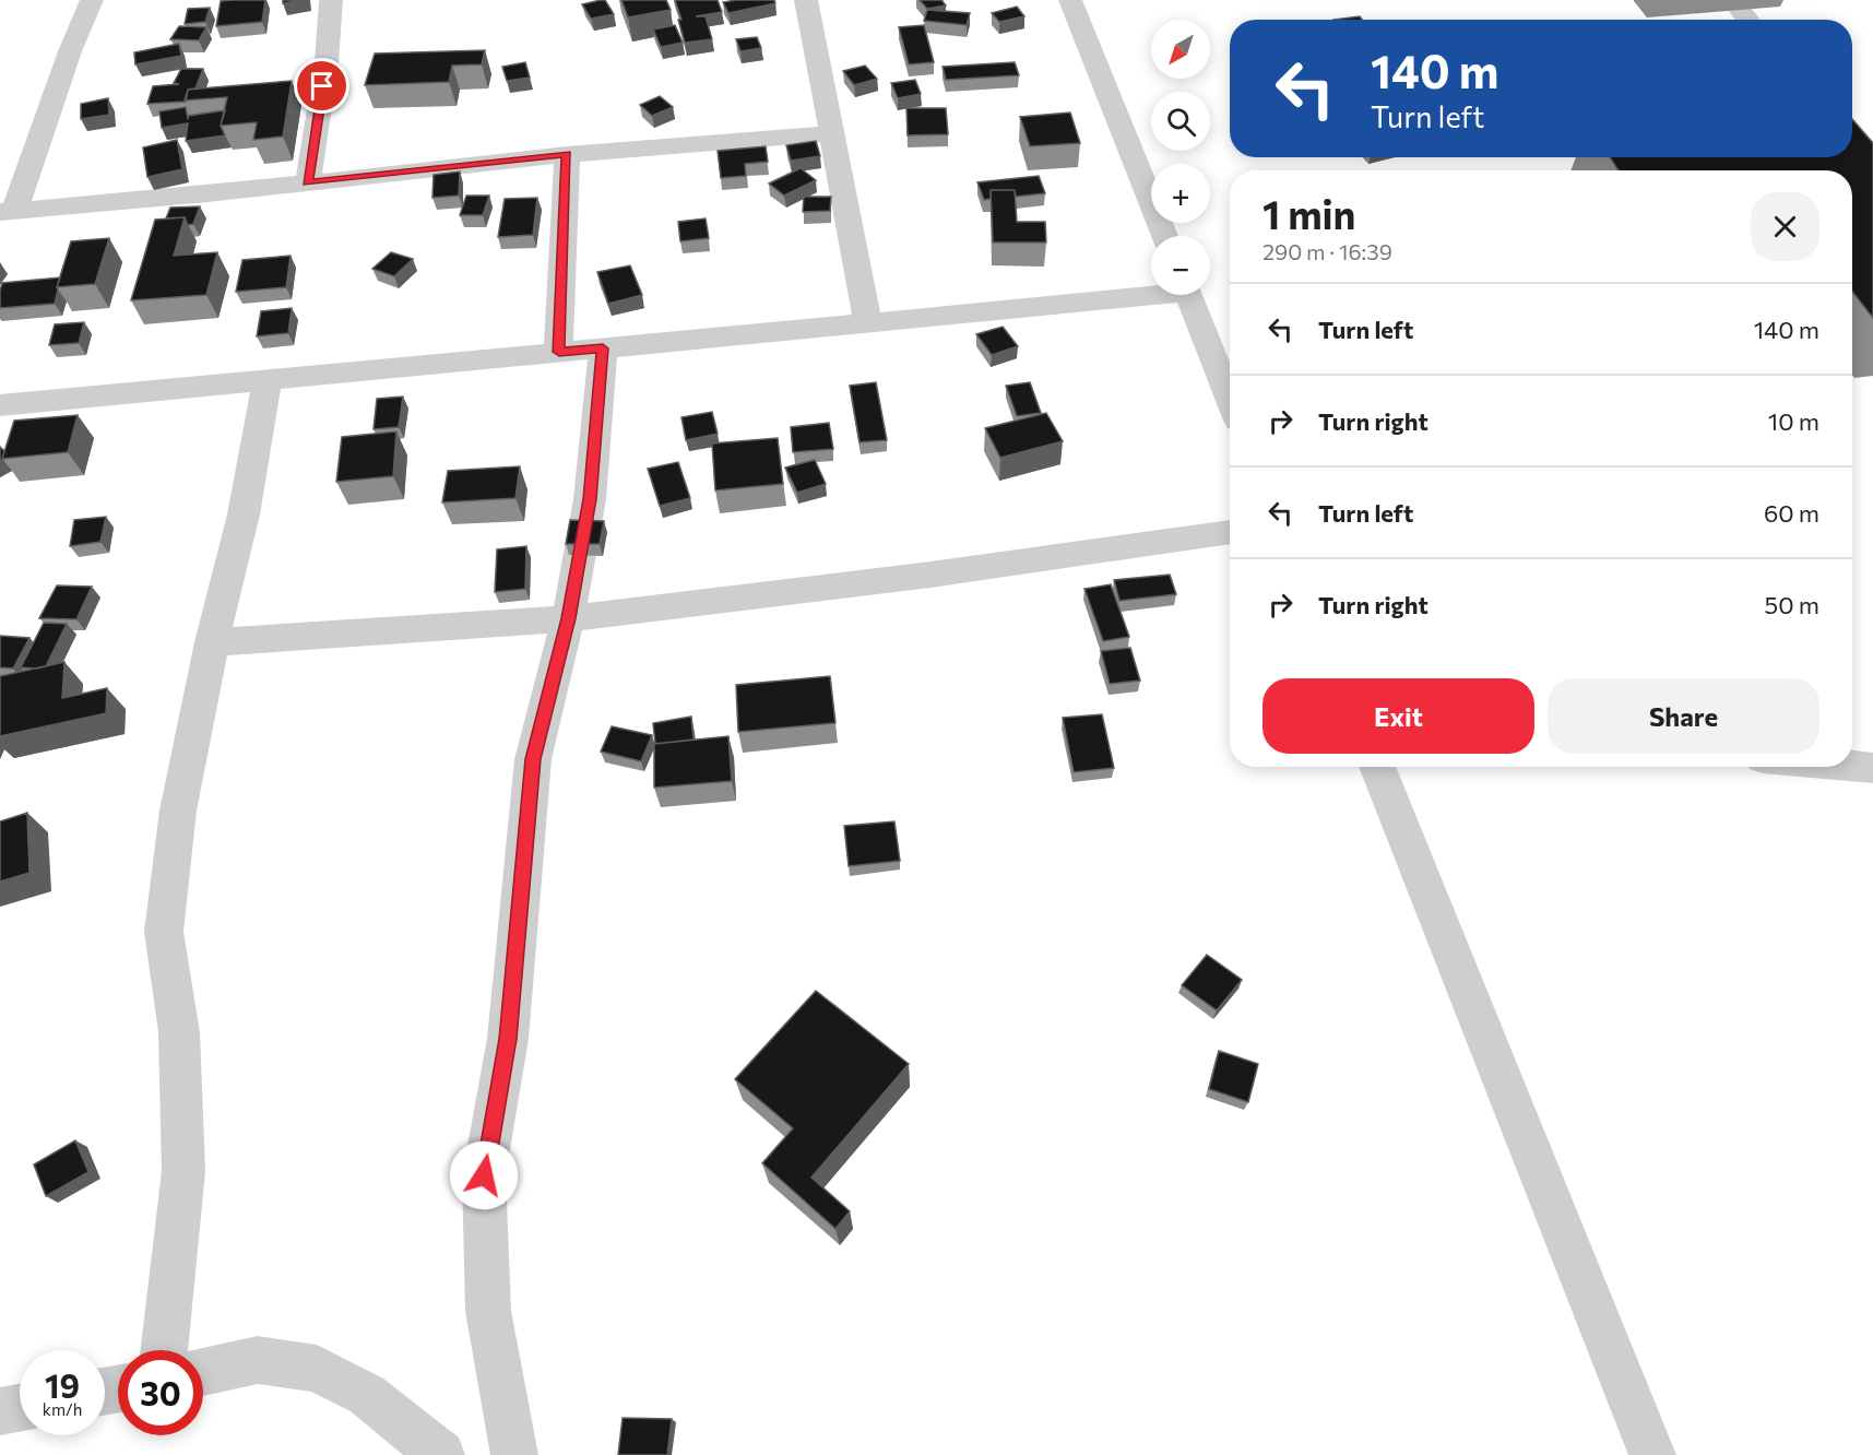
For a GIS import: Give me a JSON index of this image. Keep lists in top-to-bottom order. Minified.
{"north":"bottom left","page":{"map_buttons":["+","−"],"turn":["140 m","Turn left"],"heading":["1 min","290 m · 16:39"],"list":[{"name":"Turn left","value":"140 m"},{"name":"Turn right","value":"10 m"},{"name":"Turn left","value":"60 m"},{"name":"Turn right","value":"50 m"}],"buttons":["Exit","Share"],"speed":"19 km/h","limit":"30"}}
